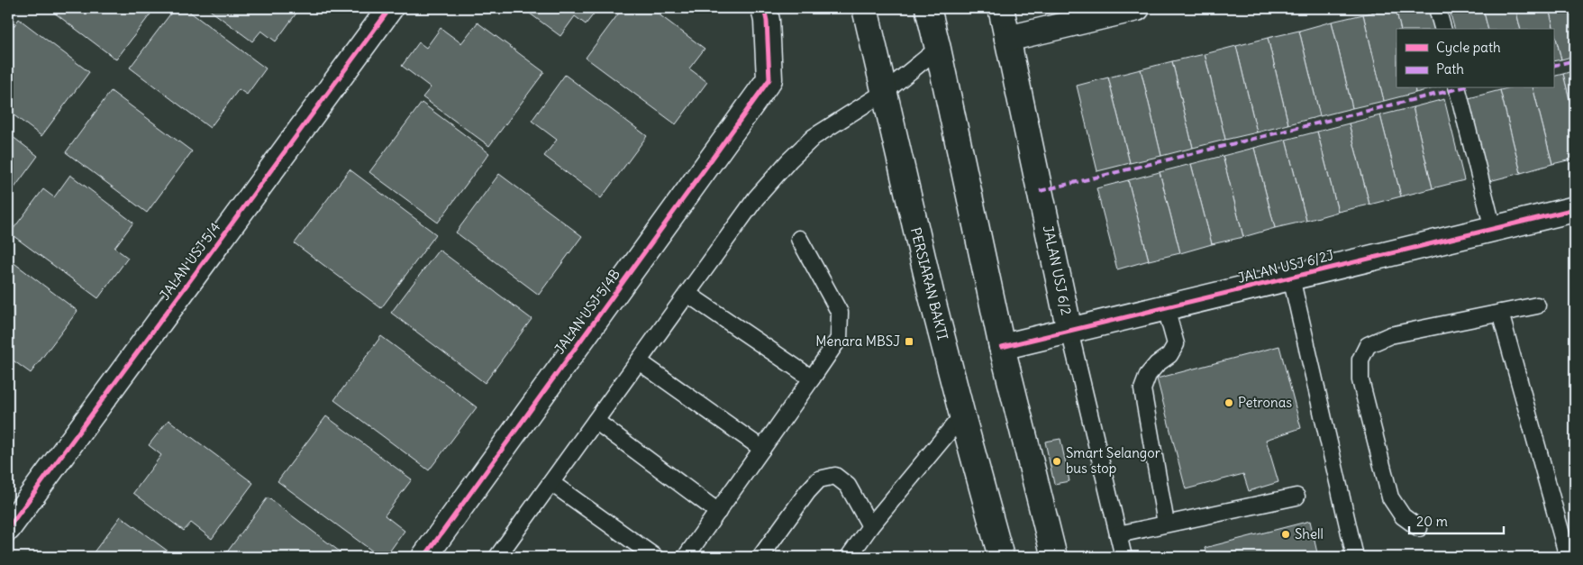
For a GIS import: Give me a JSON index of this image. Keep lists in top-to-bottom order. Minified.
{"streets":{"street":["JALAN USJ 5/4","JALAN USJ 6/2J","JALAN USJ 6/2","PERSIARAN BAKTI","JALAN USJ 5/4B"]},"crossings":[["JALAN USJ 6/2J","JALAN USJ 6/2"]],"places":{"transit":["Menara MBSJ"],"other":["Petronas","Smart Selangor bus stop","Shell"]},"legend":["Cycle path","Path"],"scale_bar":"20 m"}
